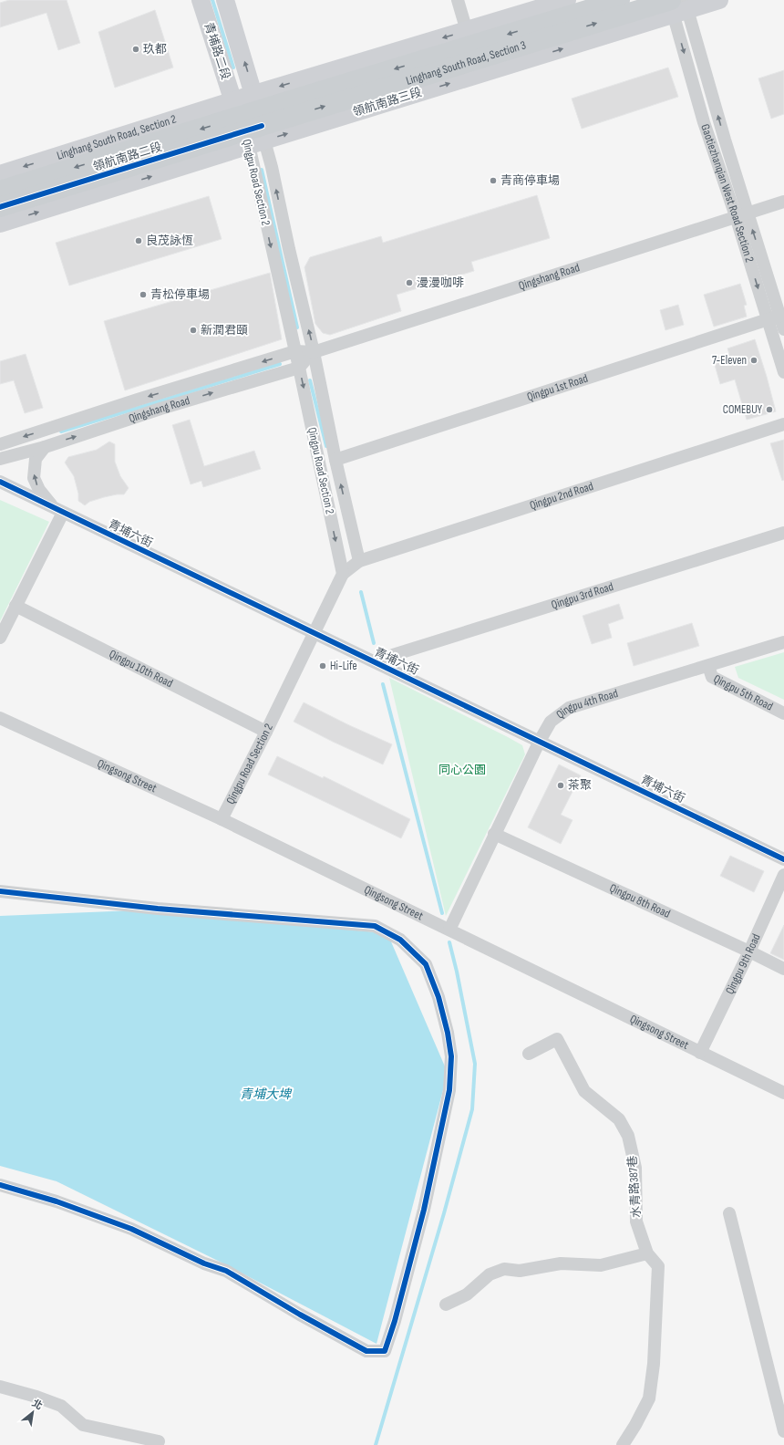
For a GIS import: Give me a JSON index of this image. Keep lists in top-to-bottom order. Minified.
{"streets":{"main road":["Linghang South Road, Section 3","領航南路二段"],"street":["青埔路二段","Linghang South Road, Section 2","Qingpu Road Section 2","Gaotiezhanqian West Road Section 2","Qingshang Road","Qingpu 1st Road","Qingpu 2nd Road","青埔六街","Qingpu 3rd Road","Qingpu 10th Road","Qingpu 5th Road","Qingpu 4th Road","Qingsong Street","Qingpu 8th Road","Qingpu 9th Road","水青路387巷"]},"crossings":[["青埔路二段","Linghang South Road, Section 3"],["青埔路二段","Linghang South Road, Section 2"],["青埔路二段","領航南路二段"],["青埔路二段","Qingpu Road Section 2"],["Linghang South Road, Section 3","Linghang South Road, Section 2"],["Linghang South Road, Section 3","領航南路二段"],["Linghang South Road, Section 3","Qingpu Road Section 2"],["Linghang South Road, Section 3","Gaotiezhanqian West Road Section 2"],["Linghang South Road, Section 2","領航南路二段"],["Linghang South Road, Section 2","Qingpu Road Section 2"],["領航南路二段","Qingpu Road Section 2"],["Qingpu Road Section 2","Qingshang Road"],["Qingpu Road Section 2","Qingpu 1st Road"],["Qingpu Road Section 2","Qingpu 2nd Road"],["Qingpu Road Section 2","青埔六街"],["Qingpu Road Section 2","Qingpu 10th Road"],["Qingpu Road Section 2","Qingsong Street"],["Gaotiezhanqian West Road Section 2","Qingshang Road"],["Gaotiezhanqian West Road Section 2","Qingpu 1st Road"],["青埔六街","Qingpu 3rd Road"],["青埔六街","Qingpu 4th Road"],["Qingpu 5th Road","Qingpu 4th Road"],["Qingpu 4th Road","Qingsong Street"],["Qingpu 4th Road","Qingpu 8th Road"],["Qingsong Street","Qingpu 9th Road"],["Qingpu 8th Road","Qingpu 9th Road"]],"water":["青埔大埤"],"parks":["同心公園"],"places":["玖都","青商停車場","良茂詠恆","漫漫咖啡","青松停車場","新潤君頤","7-Eleven","COMEBUY","Hi-Life","茶聚"],"north":"top right"}
